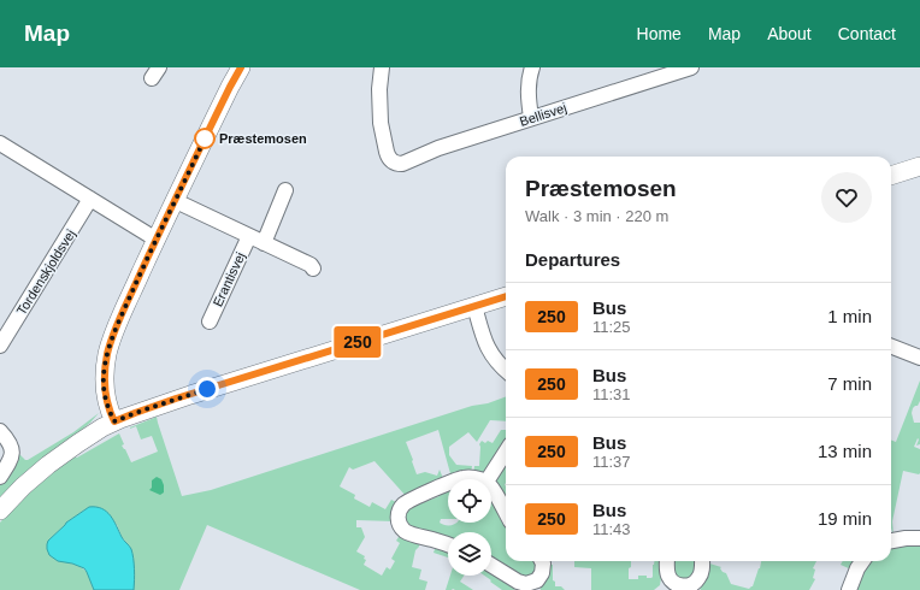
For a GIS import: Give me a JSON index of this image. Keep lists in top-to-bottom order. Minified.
{"streets":{"street":["Bellisvej","Tordenskjoldsvej","Erantisvej"]},"places":["Præstemosen"],"lines":["bus line 250"],"page":{"header":"Map","nav":["Home","Map","About","Contact"],"on_map":"250","heading":[["Præstemosen","Walk · 3 min · 220 m"],"Departures"],"list":[{"mark":"250","name":"Bus","note":"11:25","value":"1 min"},{"mark":"250","name":"Bus","note":"11:31","value":"7 min"},{"mark":"250","name":"Bus","note":"11:37","value":"13 min"},{"mark":"250","name":"Bus","note":"11:43","value":"19 min"}]}}
